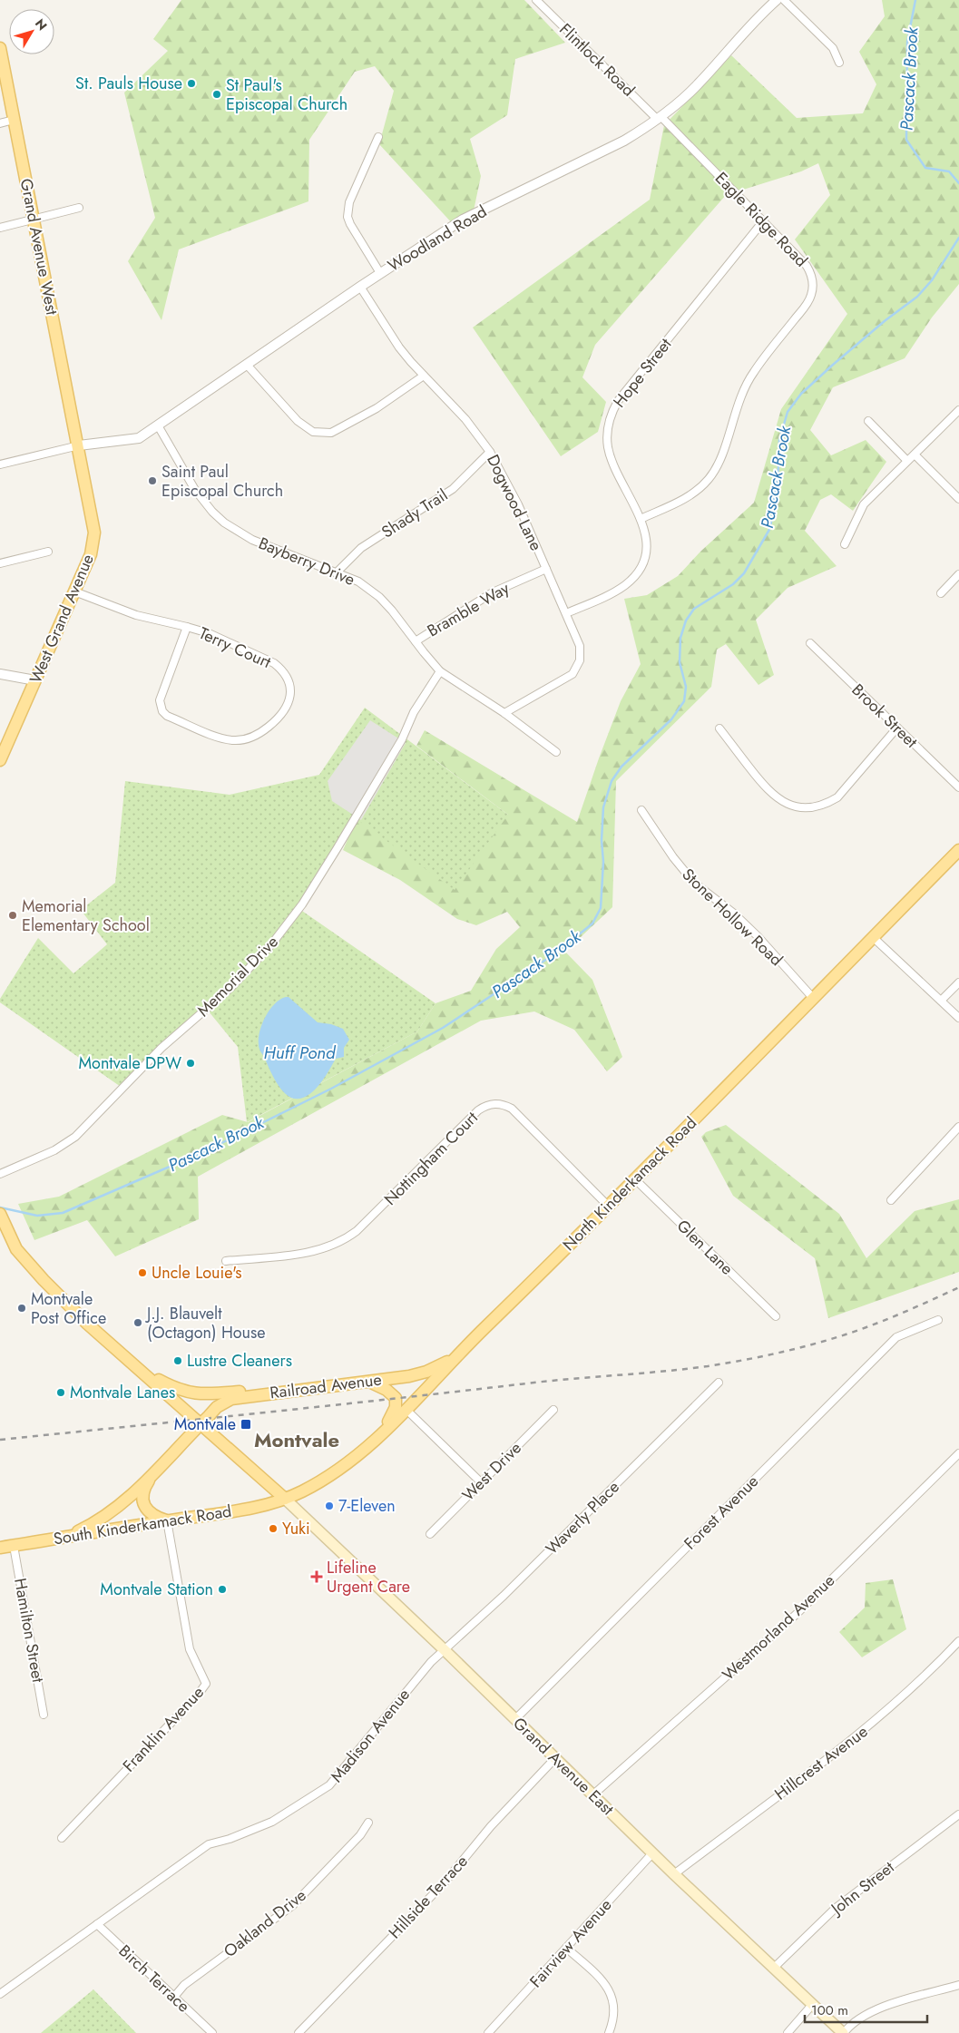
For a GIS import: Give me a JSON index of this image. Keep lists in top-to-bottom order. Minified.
{"streets":{"main road":["Grand Avenue West","West Grand Avenue","North Kinderkamack Road","Railroad Avenue","South Kinderkamack Road","Grand Avenue East"],"street":["Flintlock Road","Eagle Ridge Road","Woodland Road","Hope Street","Dogwood Lane","Shady Trail","Bayberry Drive","Bramble Way","Terry Court","Brook Street","Stone Hollow Road","Memorial Drive","Nottingham Court","Glen Lane","West Drive","Forest Avenue","Waverly Place","Westmorland Avenue","Hamilton Street","Franklin Avenue","Madison Avenue","Hillcrest Avenue","John Street","Hillside Terrace","Oakland Drive","Fairview Avenue","Birch Terrace"]},"crossings":[["Flintlock Road","Eagle Ridge Road"],["Flintlock Road","Woodland Road"],["Eagle Ridge Road","Woodland Road"],["Eagle Ridge Road","Hope Street"],["Woodland Road","Grand Avenue West"],["Woodland Road","Dogwood Lane"],["Woodland Road","Bayberry Drive"],["Woodland Road","West Grand Avenue"],["Grand Avenue West","West Grand Avenue"],["Hope Street","Dogwood Lane"],["Dogwood Lane","Shady Trail"],["Dogwood Lane","Bayberry Drive"],["Dogwood Lane","Bramble Way"],["Shady Trail","Bayberry Drive"],["Bayberry Drive","Bramble Way"],["Bayberry Drive","Memorial Drive"],["West Grand Avenue","Terry Court"],["Stone Hollow Road","North Kinderkamack Road"],["Nottingham Court","North Kinderkamack Road"],["North Kinderkamack Road","Glen Lane"],["North Kinderkamack Road","Railroad Avenue"],["North Kinderkamack Road","South Kinderkamack Road"],["North Kinderkamack Road","Grand Avenue East"],["Forest Avenue","Grand Avenue East"],["Waverly Place","Madison Avenue"],["Waverly Place","Grand Avenue East"],["South Kinderkamack Road","Hamilton Street"],["South Kinderkamack Road","Franklin Avenue"],["South Kinderkamack Road","Grand Avenue East"],["Westmorland Avenue","Grand Avenue East"],["Madison Avenue","Grand Avenue East"],["Madison Avenue","Birch Terrace"],["Hillcrest Avenue","Grand Avenue East"],["Grand Avenue East","John Street"],["Grand Avenue East","Hillside Terrace"],["Grand Avenue East","Fairview Avenue"],["Oakland Drive","Birch Terrace"]],"districts":["Montvale"],"water":["Pascack Brook","Huff Pond"],"places":{"other":["St. Pauls House","St Paul's Episcopal Church","Saint Paul Episcopal Church","Memorial Elementary School","Montvale DPW","Uncle Louie's","Montvale Post Office","J.J. Blauvelt (Octagon) House","Lustre Cleaners","Montvale Lanes","7-Eleven","Yuki","Montvale Station"],"transit":["Montvale"],"health":["Lifeline Urgent Care"]},"scale_bar":"100 m","north":"top right"}
